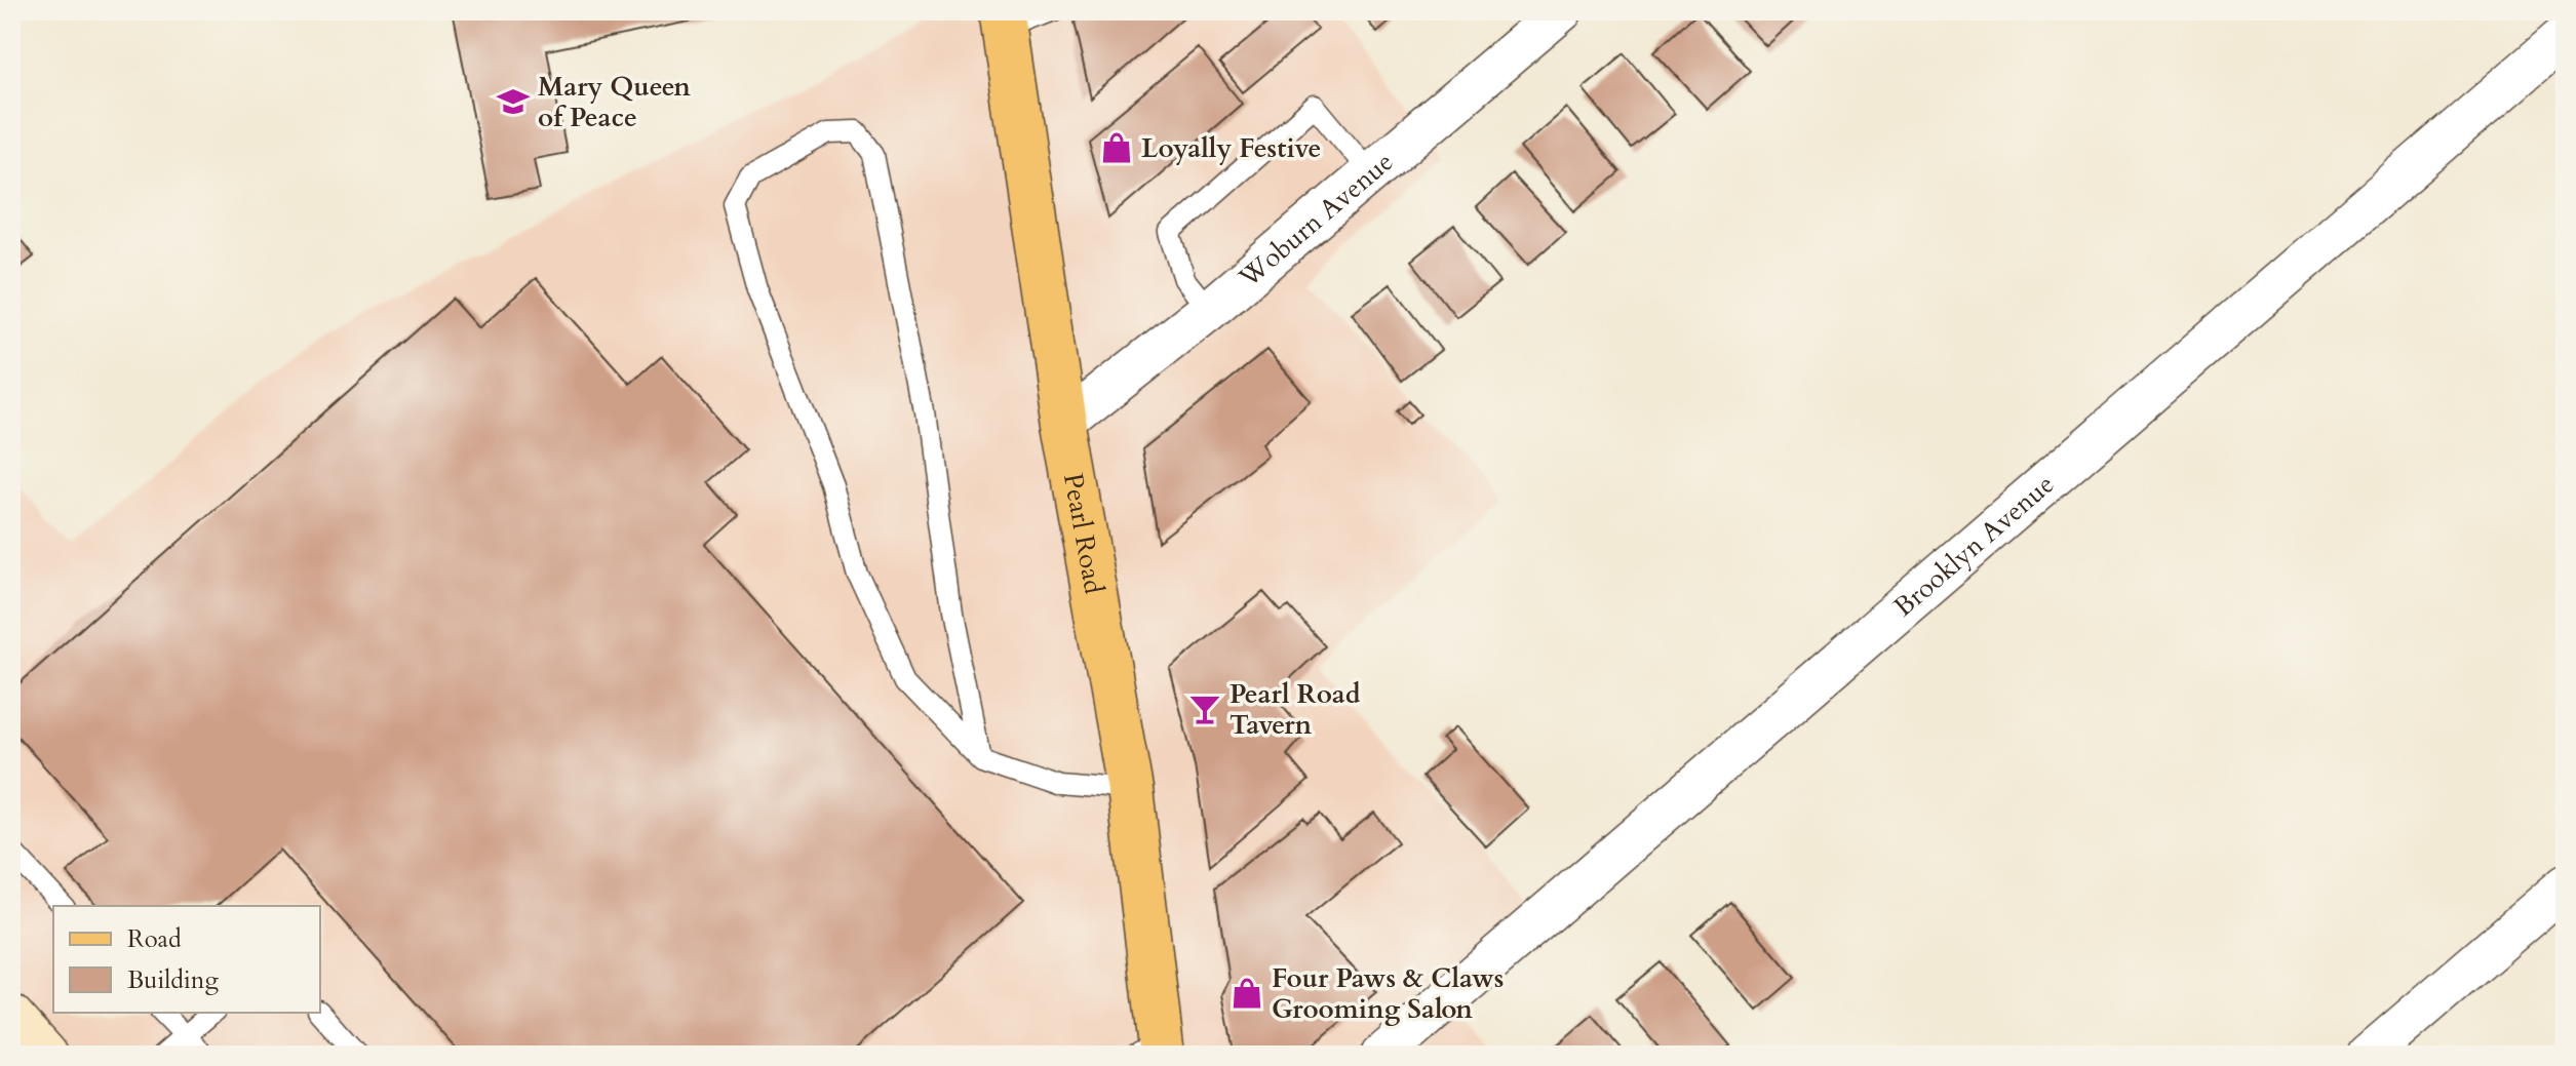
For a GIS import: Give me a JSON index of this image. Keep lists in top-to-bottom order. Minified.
{"streets":{"main road":["Pearl Road"],"street":["Woburn Avenue","Brooklyn Avenue"]},"crossings":[["Woburn Avenue","Pearl Road"]],"places":{"school or university":["Mary Queen of Peace"],"shop":["Loyally Festive","Four Paws & Claws Grooming Salon"],"bar":["Pearl Road Tavern"]},"legend":["Road","Building"]}
